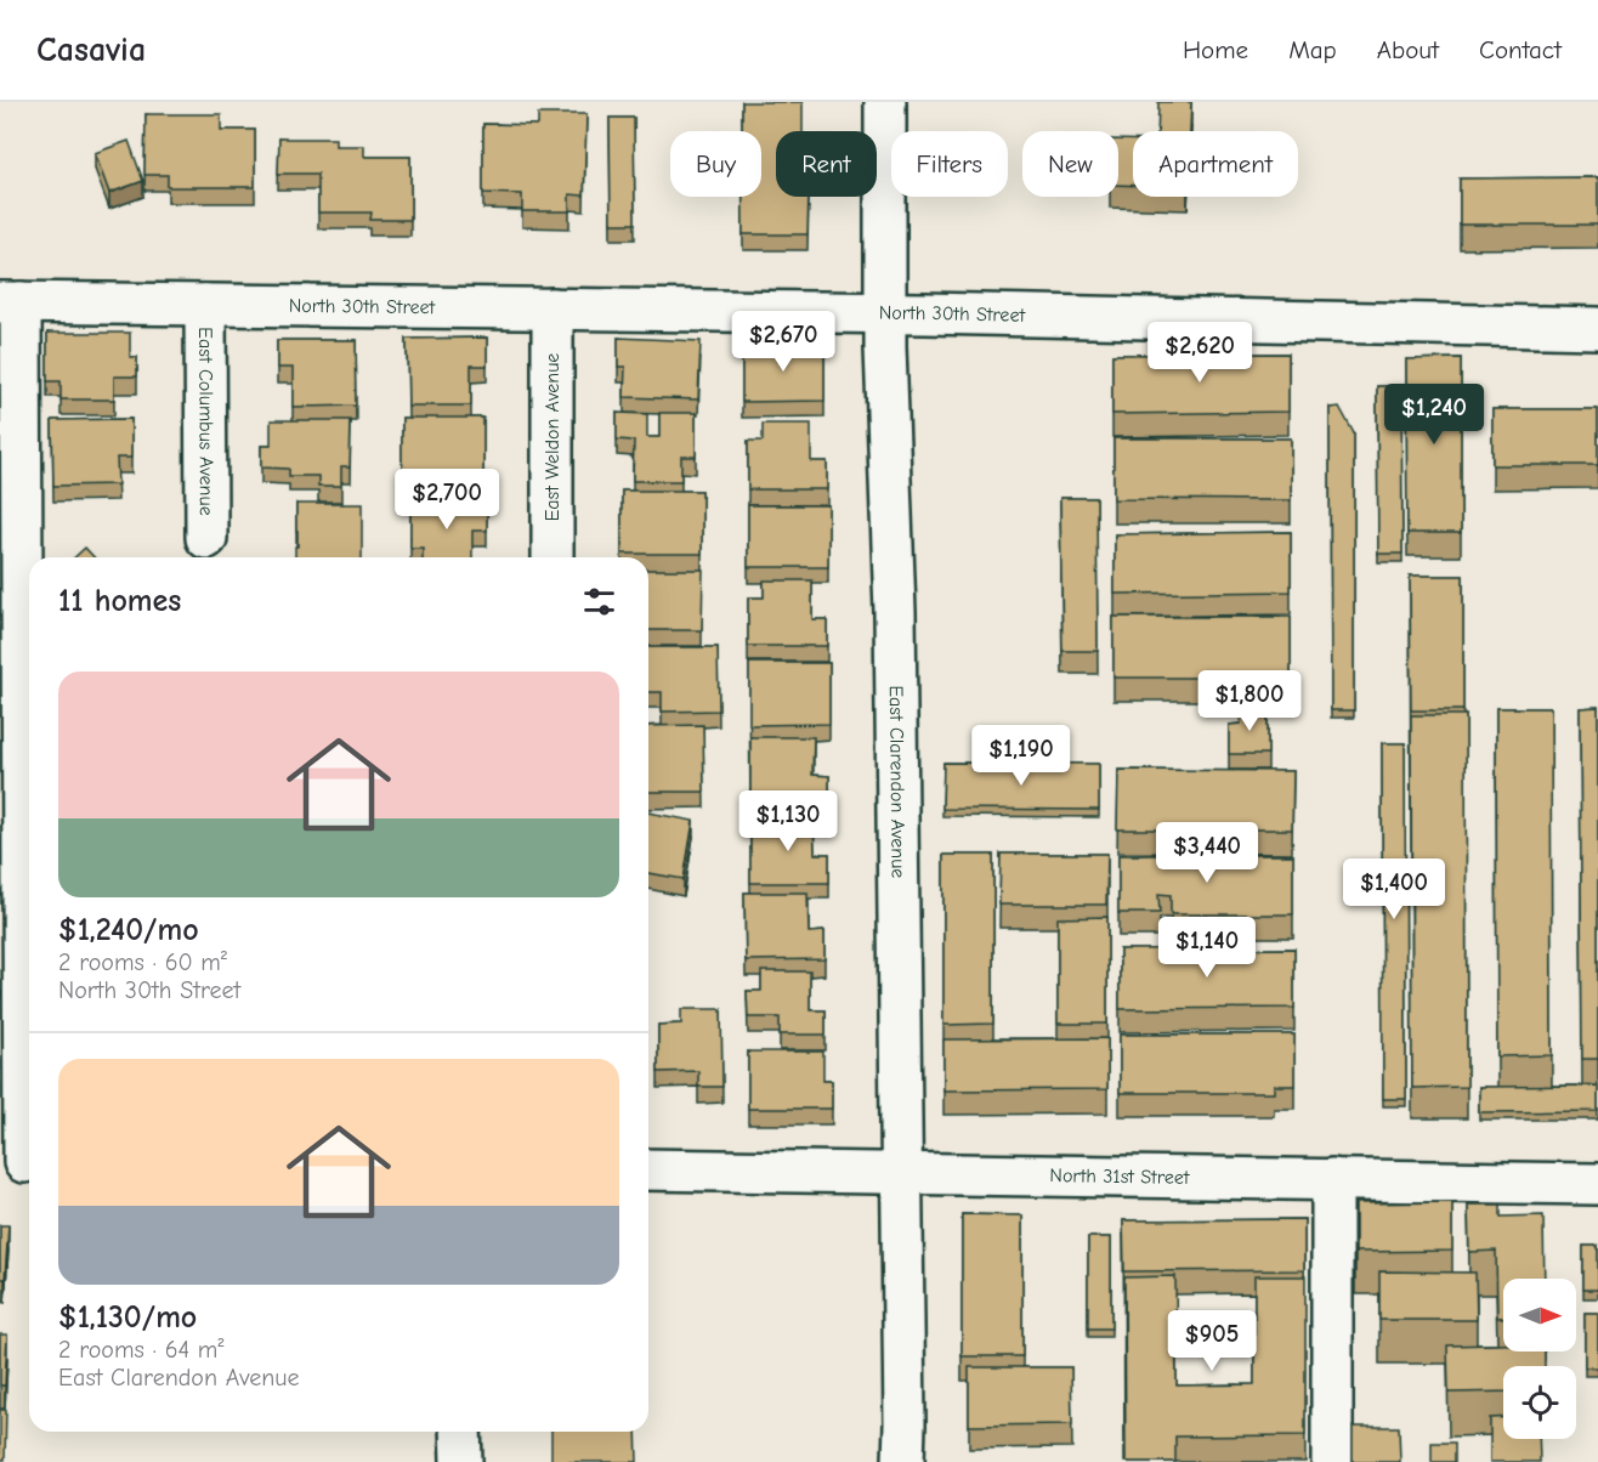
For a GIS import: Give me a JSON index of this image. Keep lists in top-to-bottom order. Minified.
{"streets":{"street":["North 30th Street","East Columbus Avenue","East Weldon Avenue","East Clarendon Avenue","North 31st Street"]},"crossings":[["North 30th Street","East Columbus Avenue"],["North 30th Street","East Weldon Avenue"],["North 30th Street","East Clarendon Avenue"],["East Clarendon Avenue","North 31st Street"]],"north":"right","page":{"header":"Casavia","nav":["Home","Map","About","Contact"],"chip":["Buy","Rent","Filters","New","Apartment"],"price":["$2,670","$2,620","$1,240","$2,700","$1,800","$1,190","$1,130","$3,440","$1,400","$1,140","$905"],"heading":"11 homes","list":[{"name":"$1,240/mo","note":"2 rooms · 60 m² · North 30th Street"},{"name":"$1,130/mo","note":"2 rooms · 64 m² · East Clarendon Avenue"}]}}
